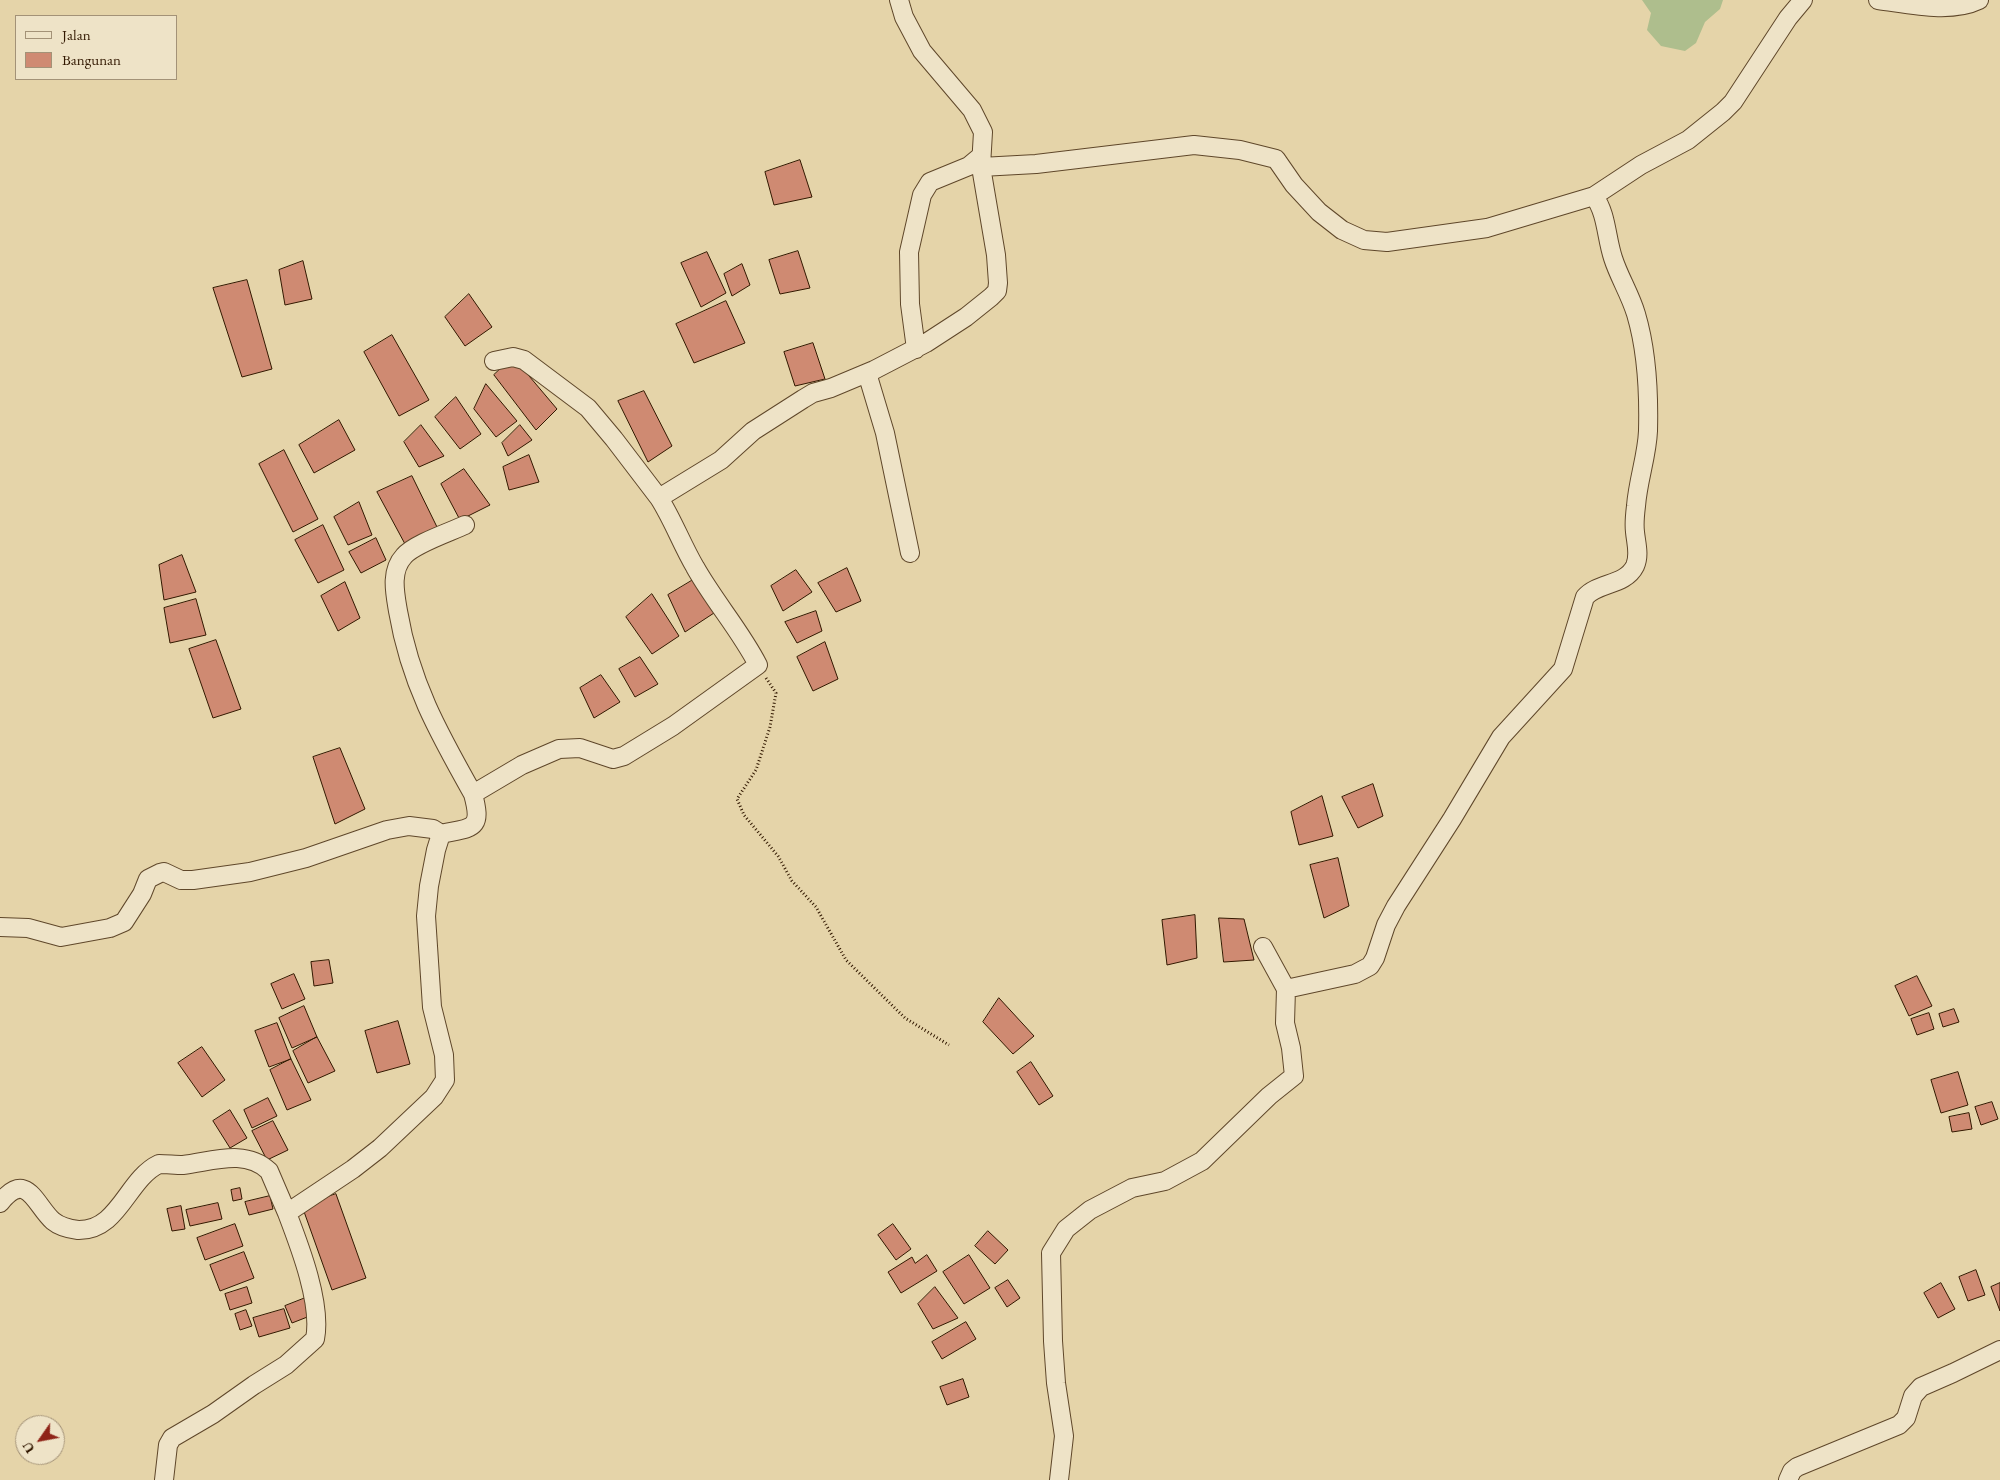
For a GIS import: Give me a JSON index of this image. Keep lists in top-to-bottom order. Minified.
{"legend":["Jalan","Bangunan"],"north":"bottom left"}
